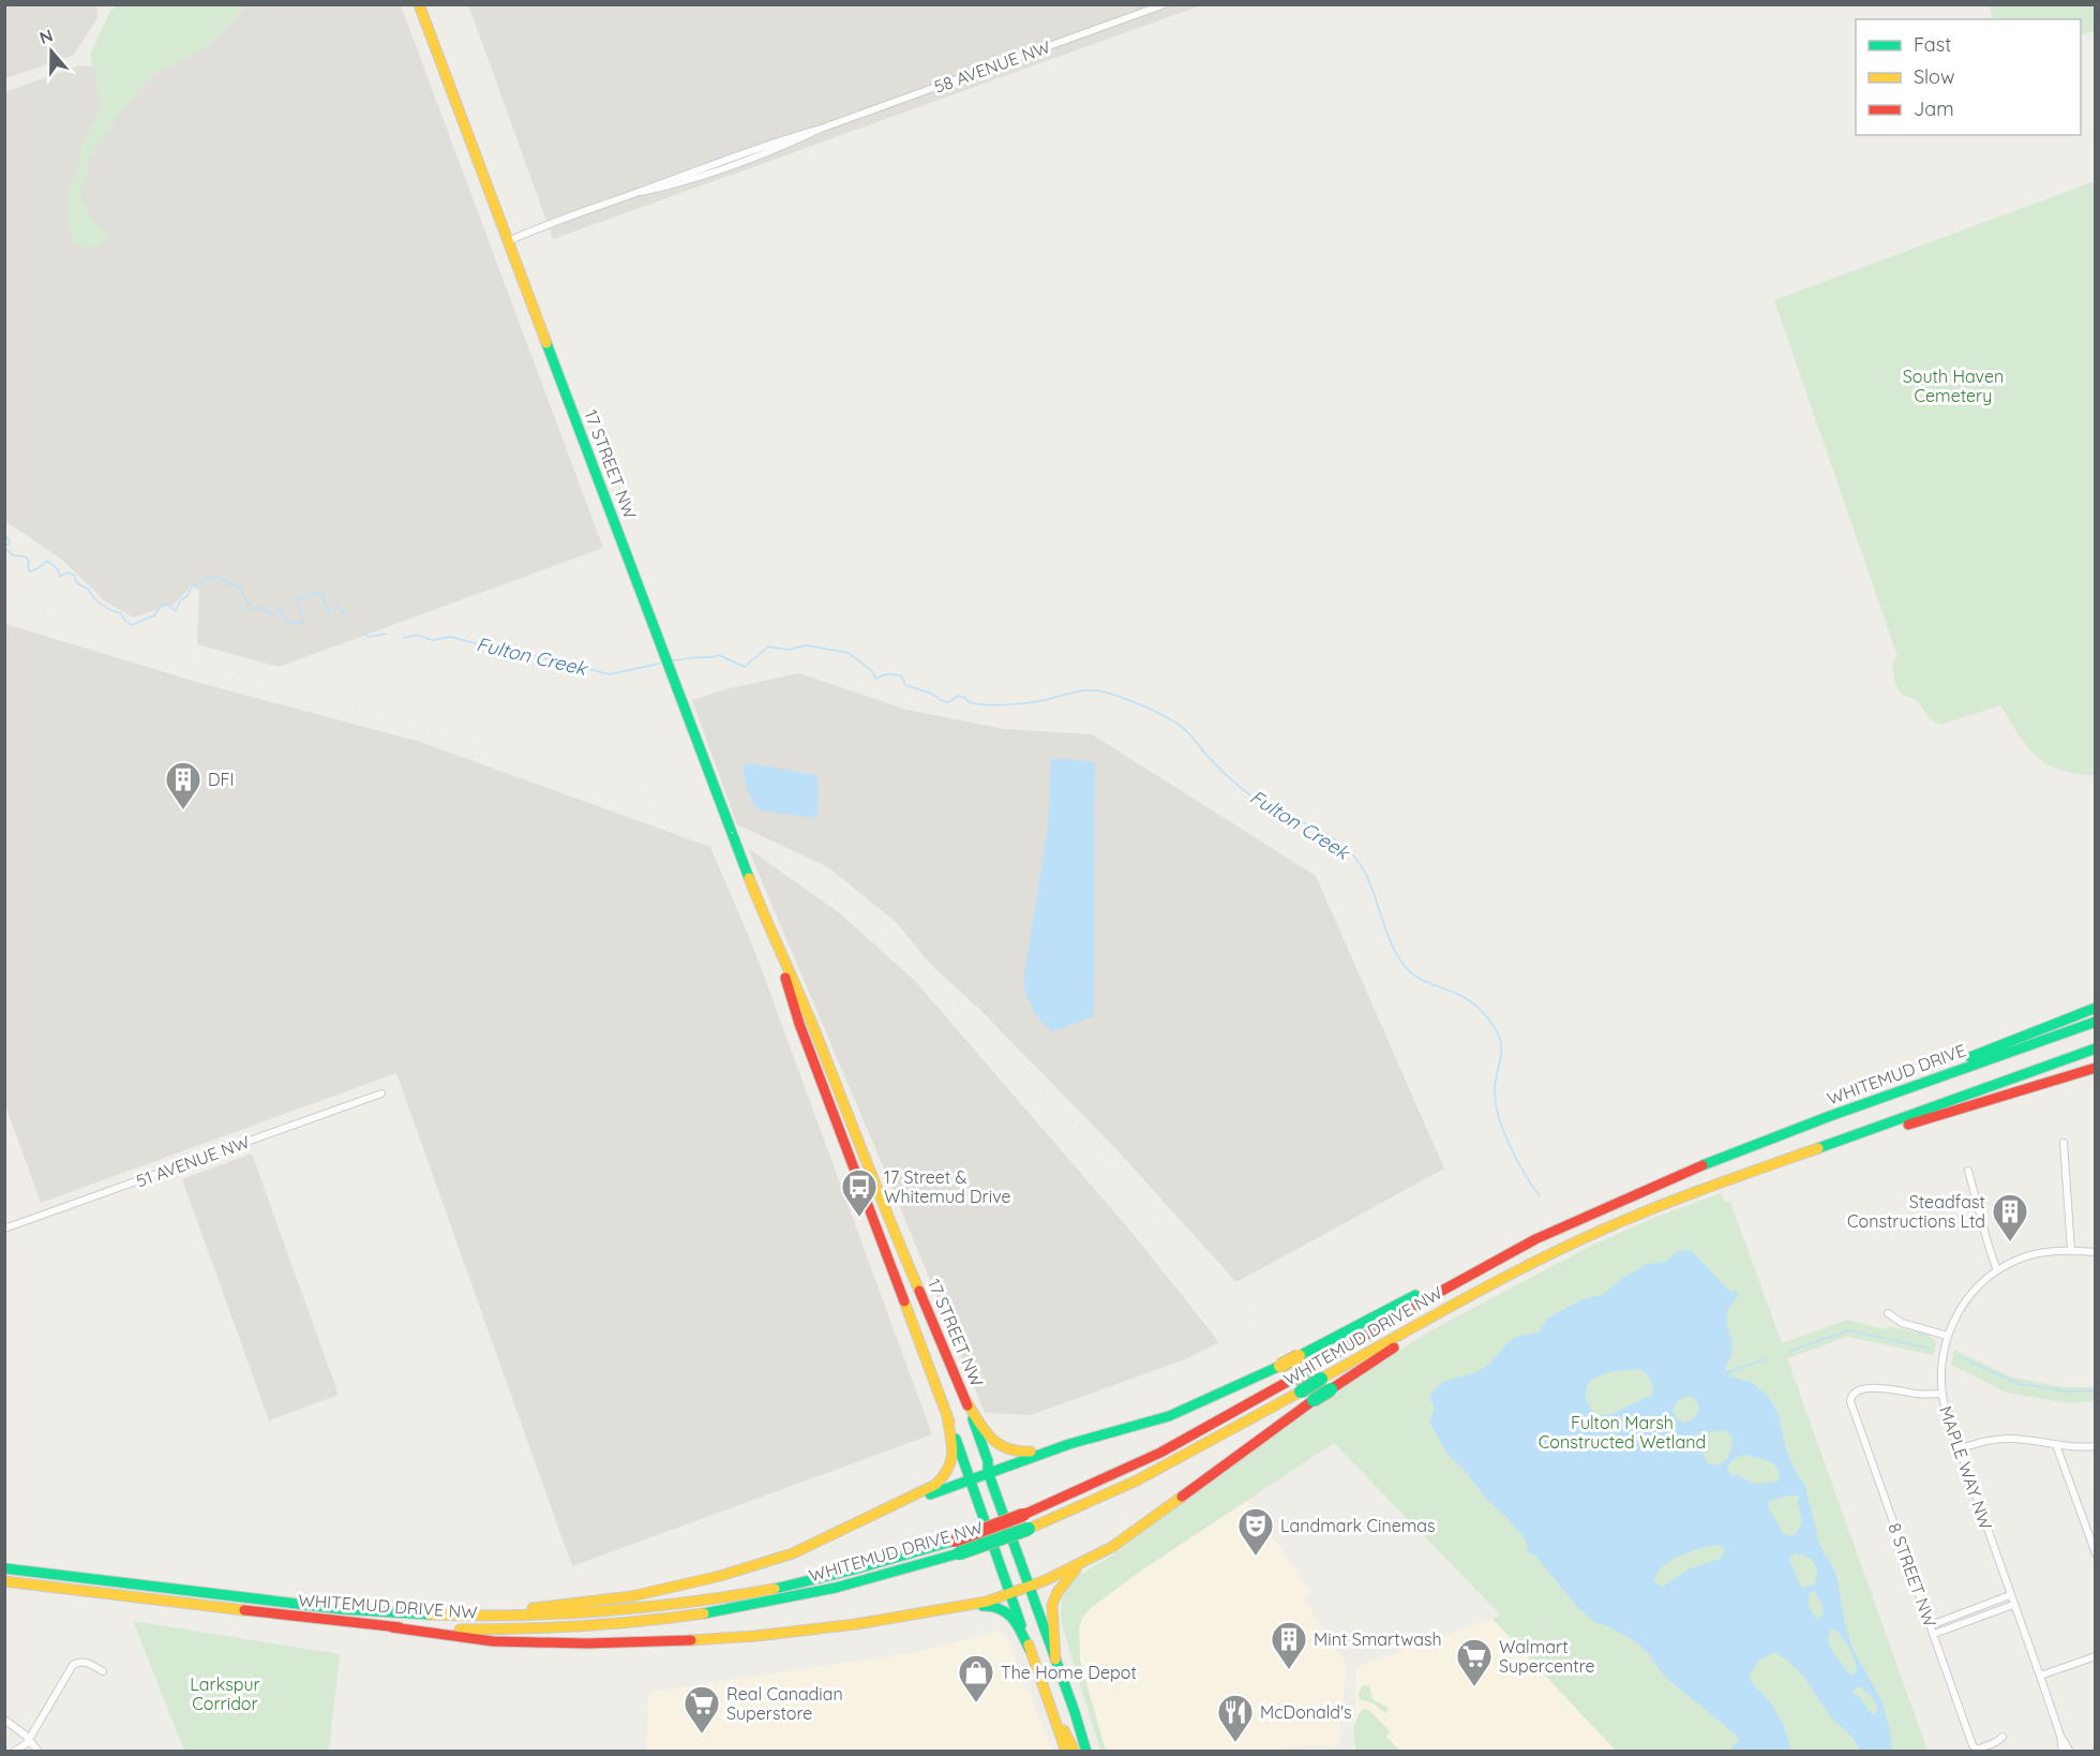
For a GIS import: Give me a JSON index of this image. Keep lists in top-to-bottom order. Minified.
{"streets":{"main road":["17 STREET NW","WHITEMUD DRIVE","WHITEMUD DRIVE NW"],"street":["58 AVENUE NW","51 AVENUE NW","MAPLE WAY NW","8 STREET NW"]},"crossings":[["58 AVENUE NW","17 STREET NW"],["WHITEMUD DRIVE","WHITEMUD DRIVE NW"],["MAPLE WAY NW","8 STREET NW"]],"water":["Fulton Creek"],"parks":["South Haven Cemetery","Fulton Marsh Constructed Wetland","Larkspur Corridor"],"places":{"building":["DFI","Steadfast Constructions Ltd","Mint Smartwash"],"bus stop":["17 Street & Whitemud Drive"],"theatre":["Landmark Cinemas"],"supermarket":["Walmart Supercentre","Real Canadian Superstore"],"shop":["The Home Depot"],"restaurant":["McDonald's"]},"legend":["Fast","Slow","Jam"],"north":"top"}
